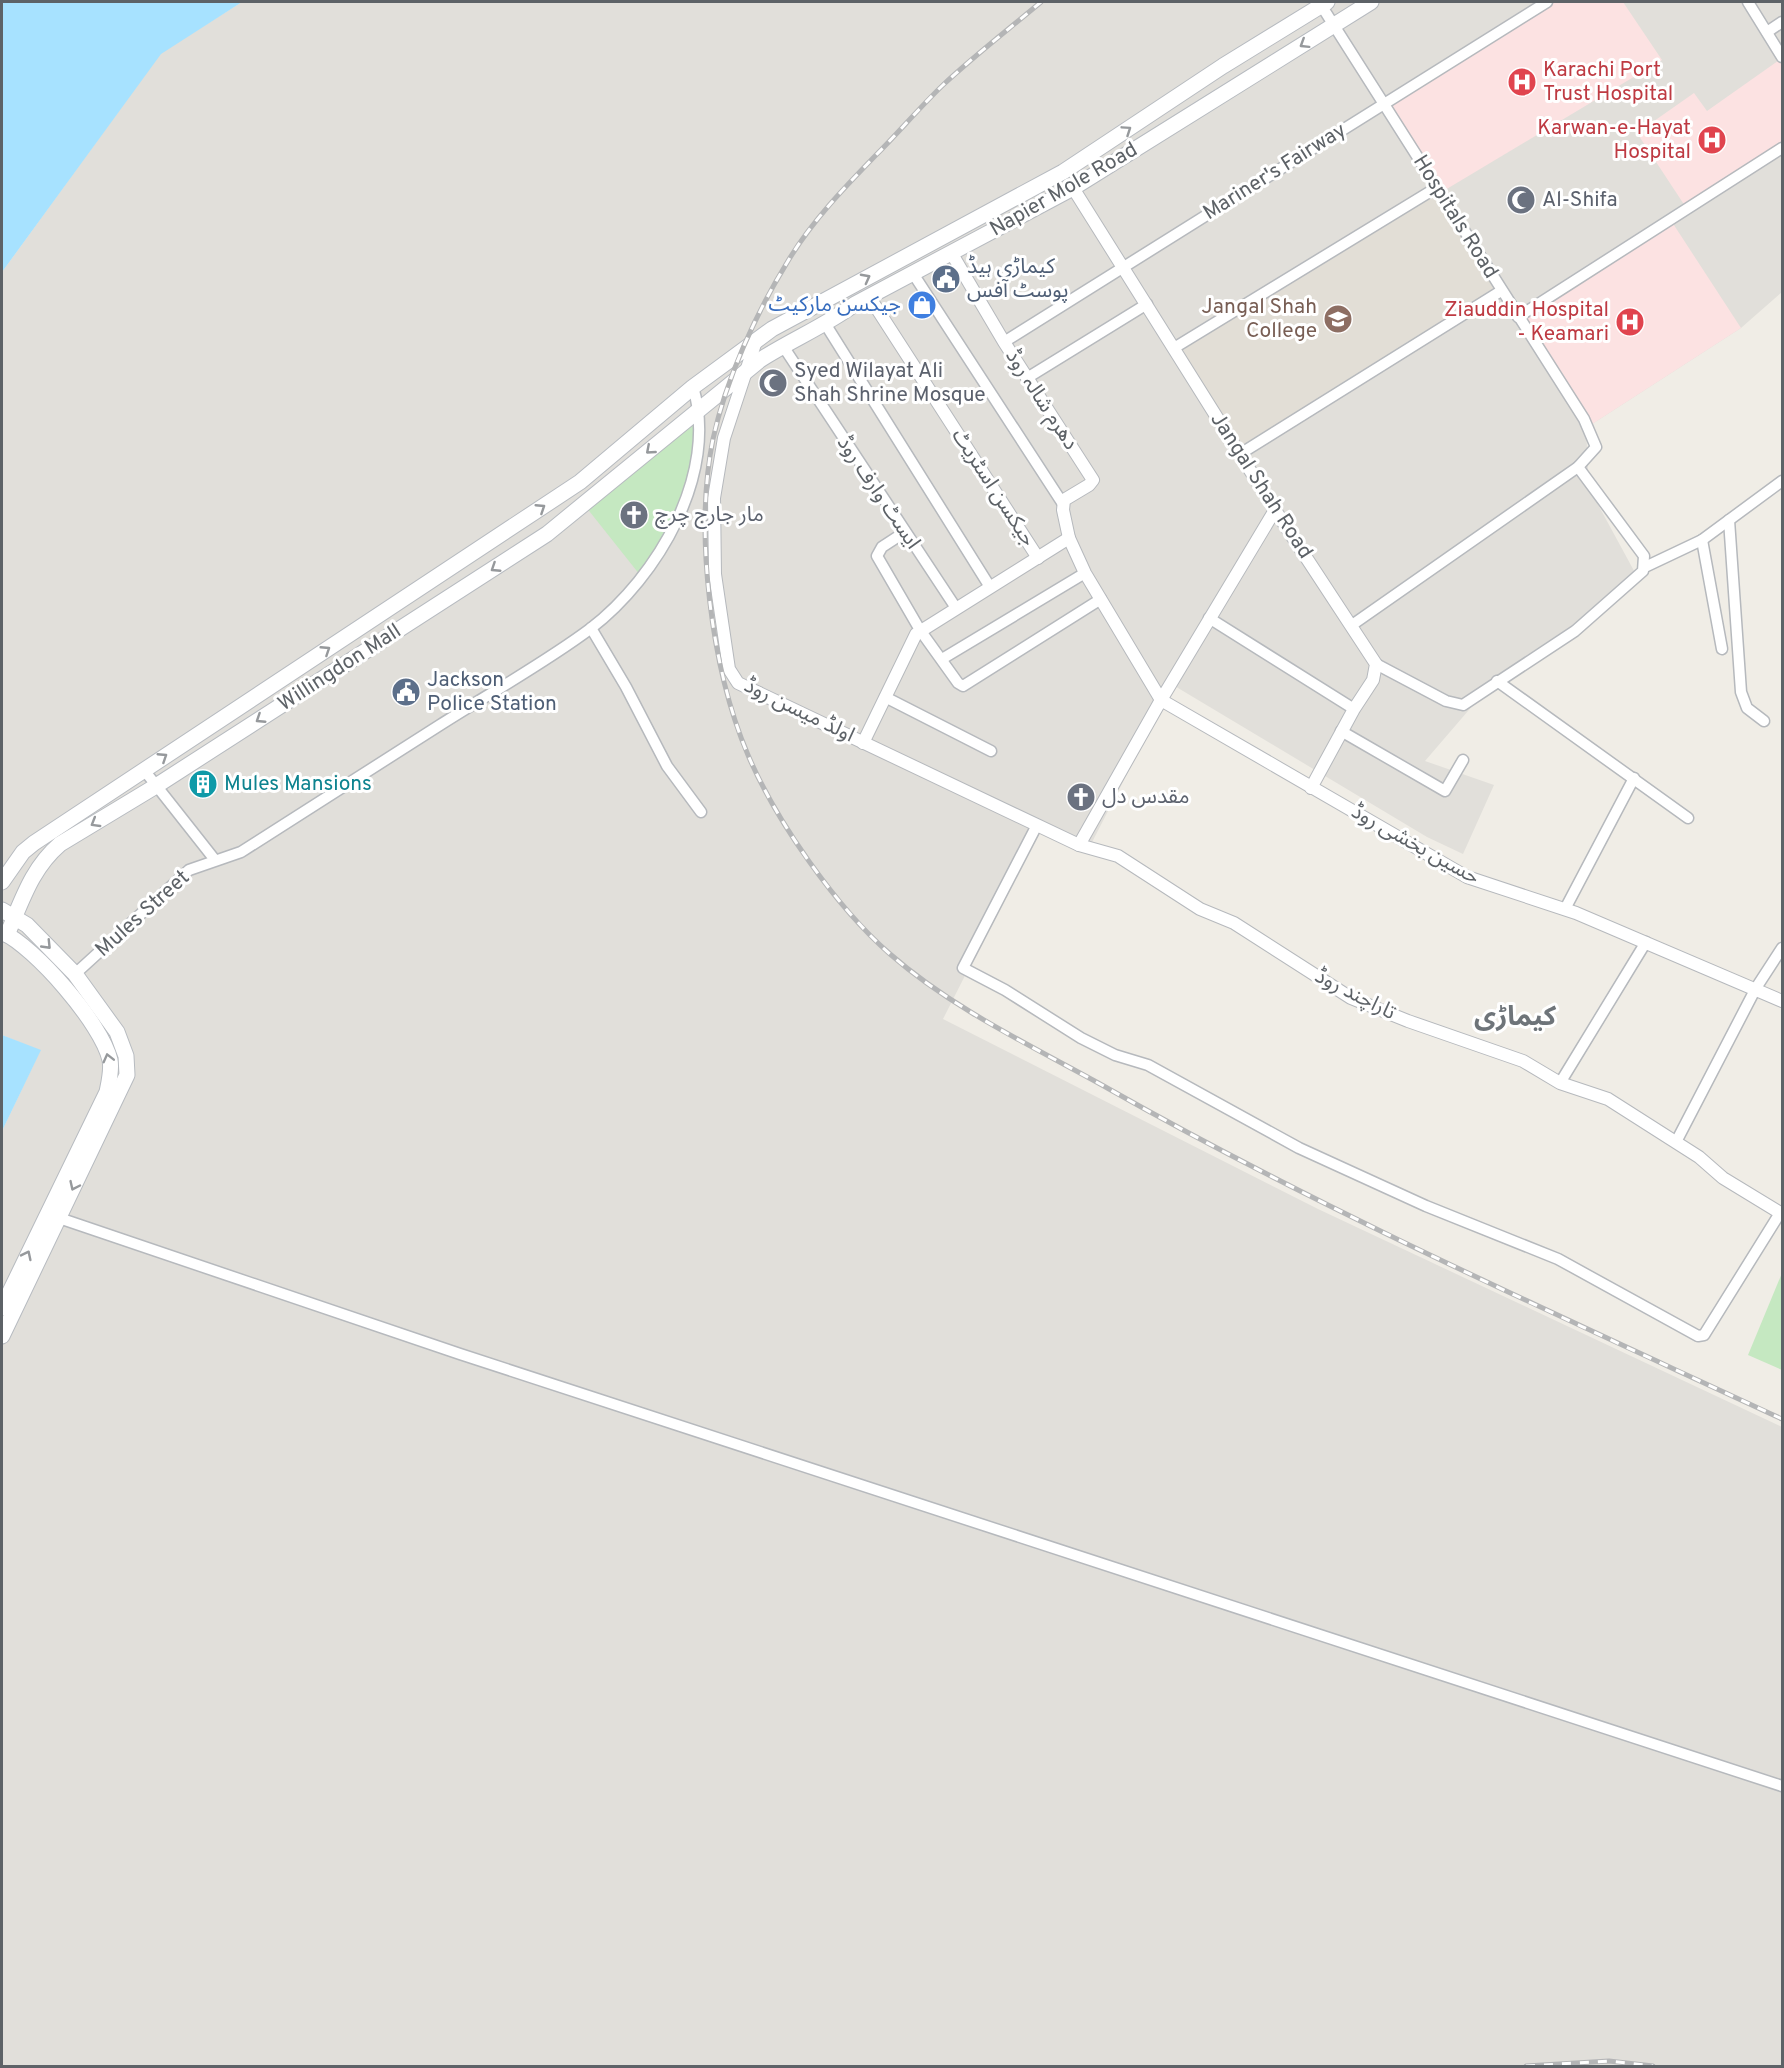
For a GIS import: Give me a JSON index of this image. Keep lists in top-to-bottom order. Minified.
{"streets":{"main road":["Napier Mole Road","Willingdon Mall"],"street":["Mariner's Fairway","Hospitals Road","دھرم شالہ روڈ","Jangal Shah Road","جیکسن اسٹریٹ","ایسٹ وارف روڈ","اولڈ میسن روڈ","حسین بخشی روڈ","Mules Street","تاراچند روڈ"]},"crossings":[["Mariner's Fairway","Hospitals Road"],["Mariner's Fairway","دھرم شالہ روڈ"],["Mariner's Fairway","Jangal Shah Road"],["Napier Mole Road","Hospitals Road"],["Napier Mole Road","دھرم شالہ روڈ"],["Napier Mole Road","Jangal Shah Road"],["Napier Mole Road","جیکسن اسٹریٹ"],["Napier Mole Road","ایسٹ وارف روڈ"],["Napier Mole Road","Willingdon Mall"],["Napier Mole Road","اولڈ میسن روڈ"],["Napier Mole Road","Mules Street"],["Hospitals Road","Jangal Shah Road"],["Willingdon Mall","Mules Street"],["اولڈ میسن روڈ","تاراچند روڈ"]],"districts":["کیماڑی"],"places":{"hospital":["Karachi Port Trust Hospital","Karwan-e-Hayat Hospital","Ziauddin Hospital - Keamari"],"mosque":["Al-Shifa","Syed Wilayat Ali Shah Shrine Mosque"],"public building":["کیماڑی ہیڈ پوسٹ آفس","Jackson Police Station"],"shop":["جیکسن مارکیٹ"],"school or university":["Jangal Shah College"],"church":["مار جارج چرچ","مقدس دل"],"building":["Mules Mansions"]}}
